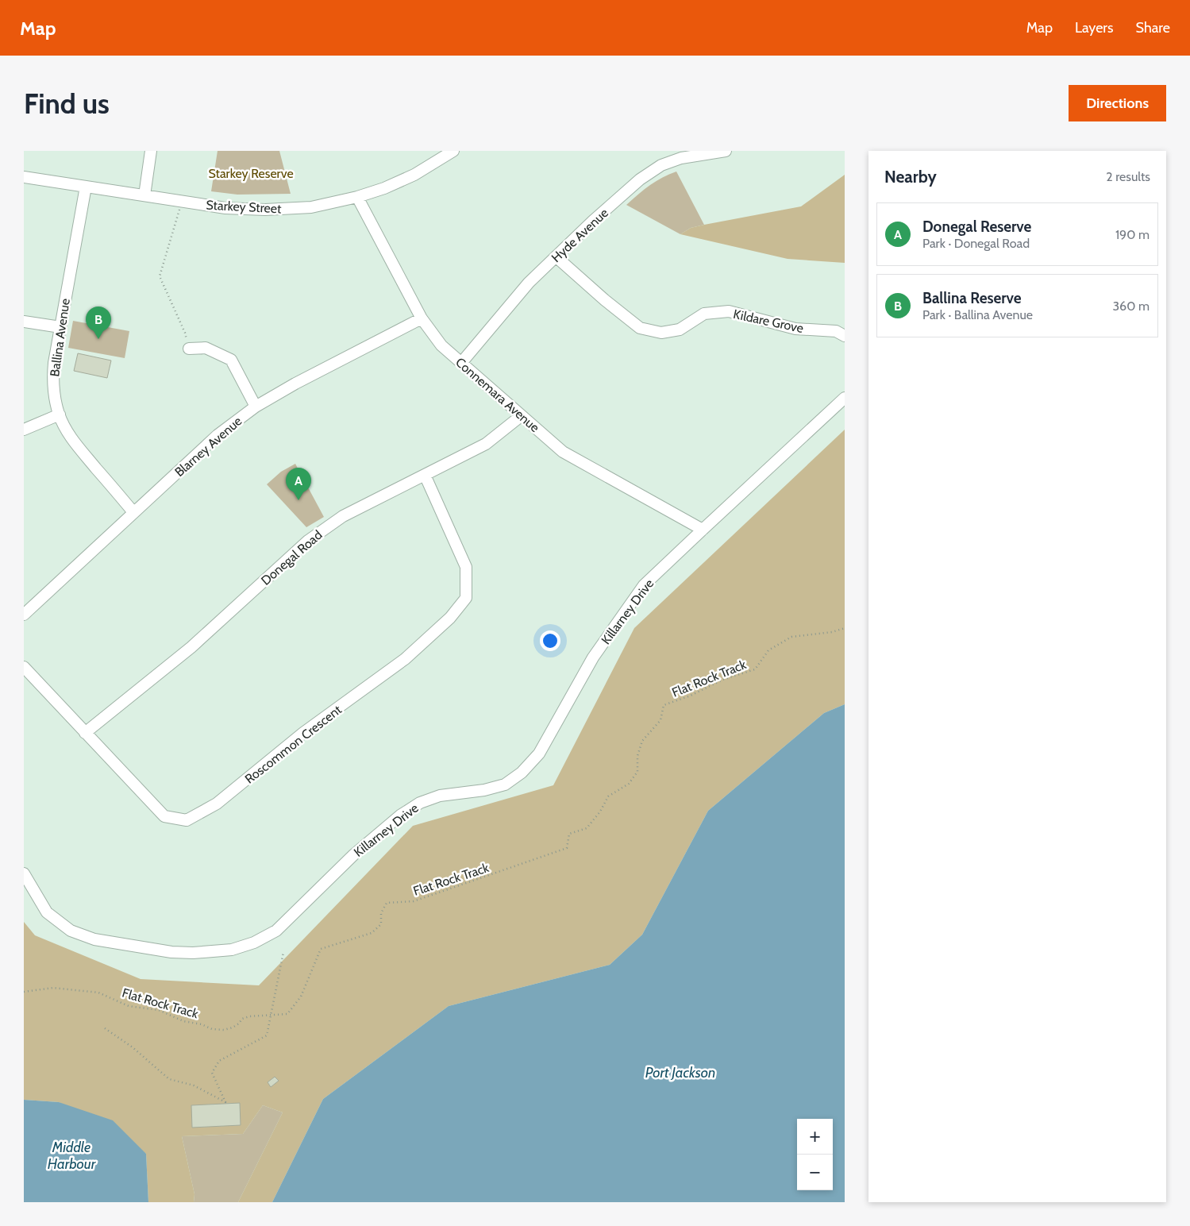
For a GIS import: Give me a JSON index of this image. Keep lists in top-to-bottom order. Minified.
{"streets":{"street":["Starkey Street","Hyde Avenue","Kildare Grove","Ballina Avenue","Connemara Avenue","Blarney Avenue","Donegal Road","Killarney Drive","Roscommon Crescent"],"path":["Flat Rock Track"]},"crossings":[["Starkey Street","Ballina Avenue"],["Starkey Street","Connemara Avenue"],["Hyde Avenue","Kildare Grove"],["Hyde Avenue","Connemara Avenue"],["Ballina Avenue","Blarney Avenue"],["Connemara Avenue","Blarney Avenue"],["Connemara Avenue","Donegal Road"],["Connemara Avenue","Killarney Drive"],["Donegal Road","Roscommon Crescent"]],"water":["Port Jackson","Middle Harbour"],"parks":["Starkey Reserve"],"page":{"header":"Map","nav":["Map","Layers","Share"],"buttons":"Directions","title":"Find us","heading":["Nearby","2 results"],"list":[{"mark":"A","name":"Donegal Reserve","note":"Park · Donegal Road","value":"190 m"},{"mark":"B","name":"Ballina Reserve","note":"Park · Ballina Avenue","value":"360 m"}],"pins":["B","A"],"map_buttons":["+","−"]}}
